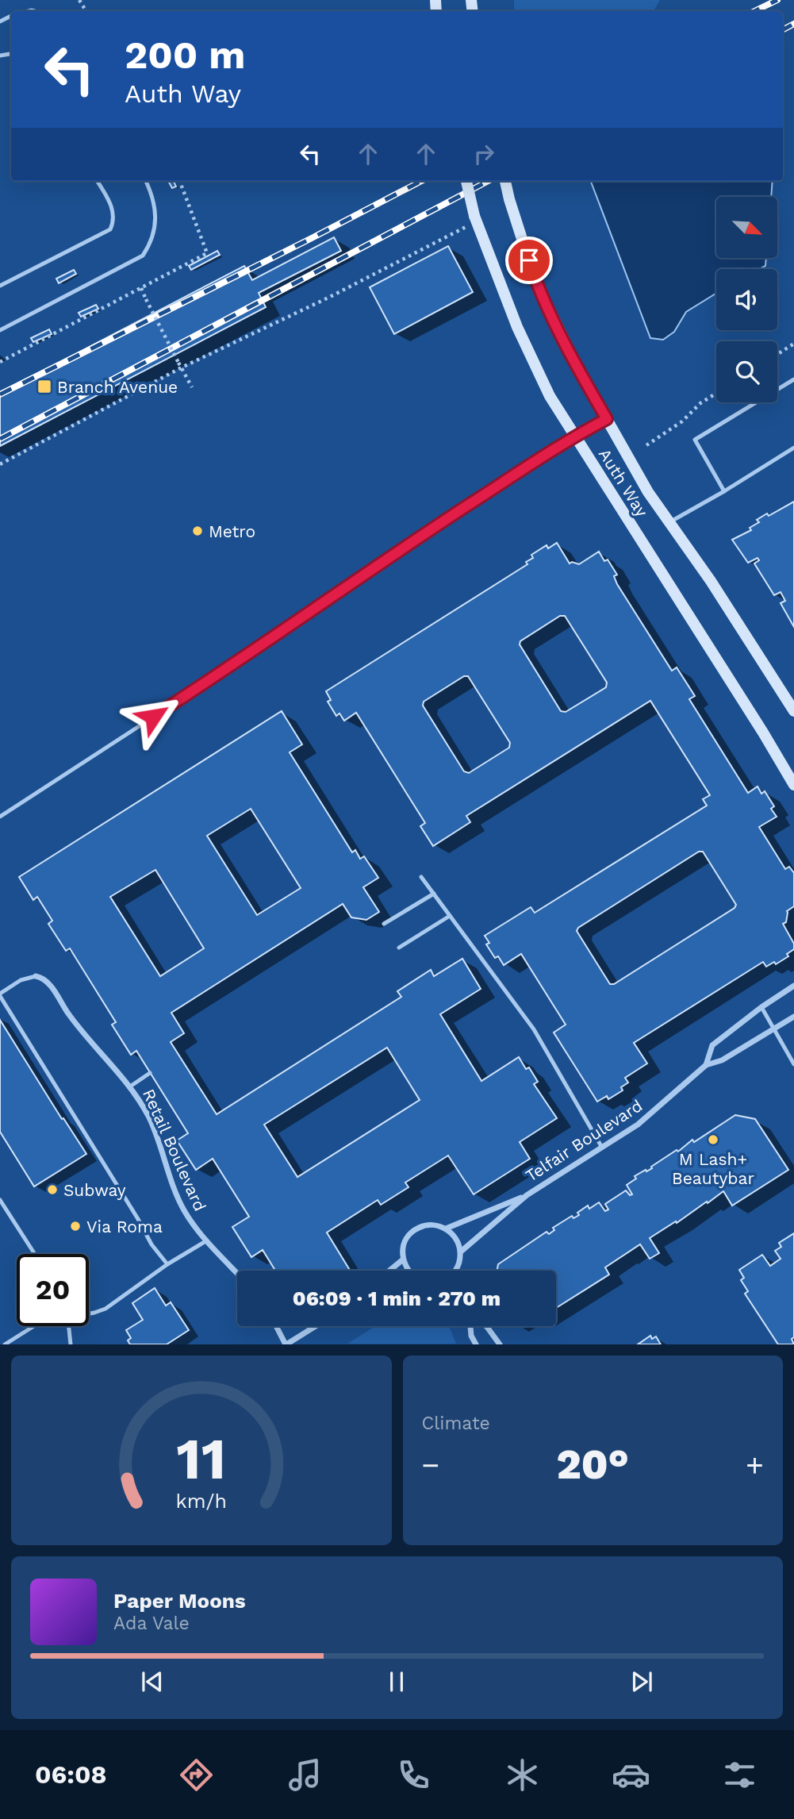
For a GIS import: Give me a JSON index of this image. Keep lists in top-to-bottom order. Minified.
{"streets":{"street":["Auth Way","Telfair Boulevard","Retail Boulevard"]},"places":{"transit":["Branch Avenue"],"other":["Metro","M Lash+ Beautybar","Subway","Via Roma"]},"north":"bottom right","page":{"turn":["200 m","Auth Way"],"limit":"20","trip":"06:09 · 1 min · 270 m","tile":"Climate","heat":["−","20°","+"],"song":["Paper Moons","Ada Vale"],"tabs":"06:08","gauge":["11","km/h"]}}
